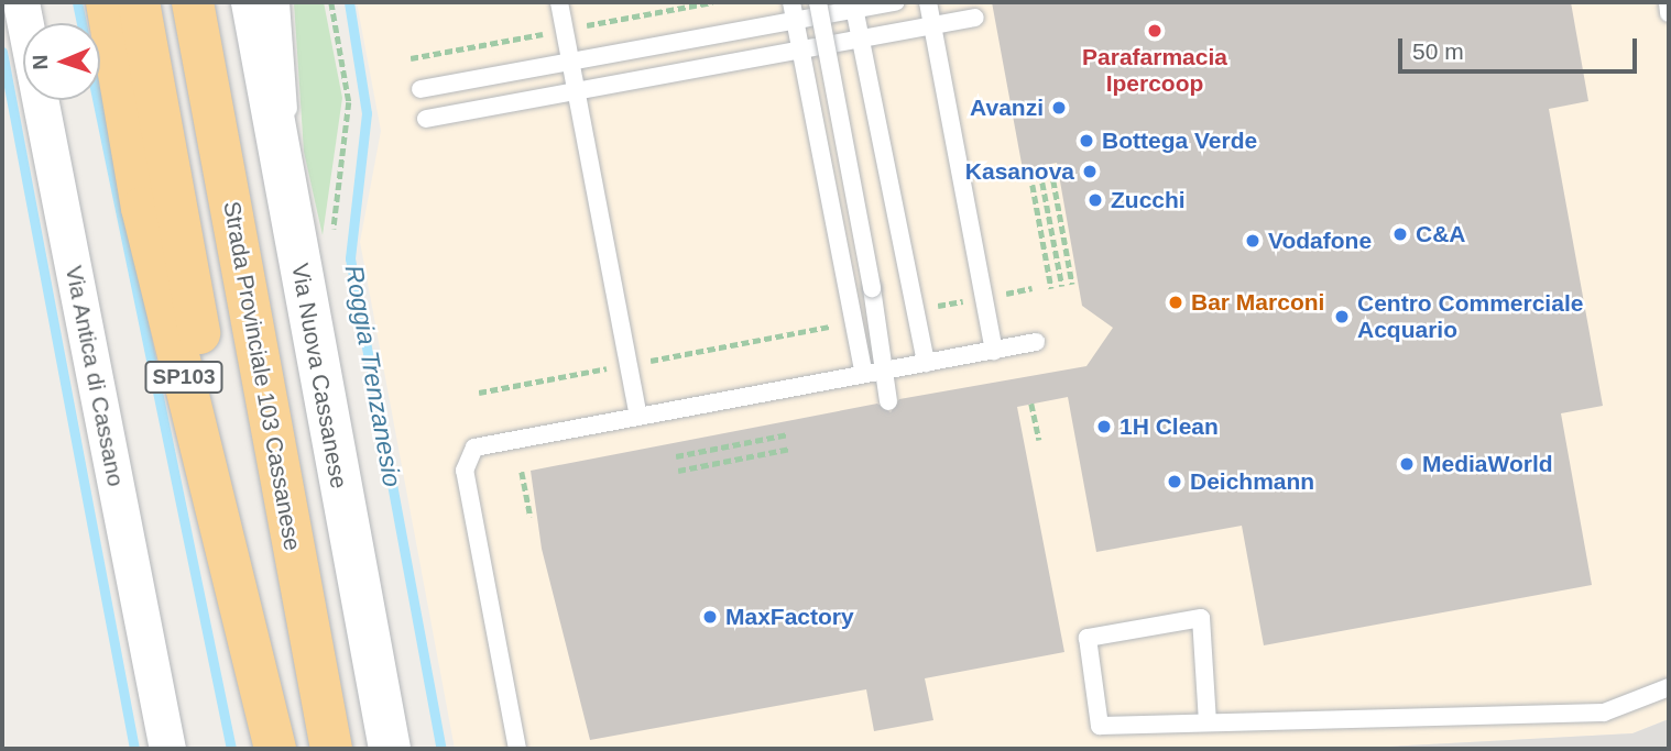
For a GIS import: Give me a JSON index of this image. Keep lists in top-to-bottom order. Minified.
{"streets":{"highway":["Strada Provinciale 103 Cassanese","SP103"],"street":["Via Antica di Cassano","Via Nuova Cassanese"]},"water":["Roggia Trenzanesio"],"places":["Parafarmacia Ipercoop","Avanzi","Bottega Verde","Kasanova","Zucchi","C&A","Vodafone","Bar Marconi","Centro Commerciale Acquario","1H Clean","MediaWorld","Deichmann","MaxFactory"],"scale_bar":"50 m","north":"left"}
